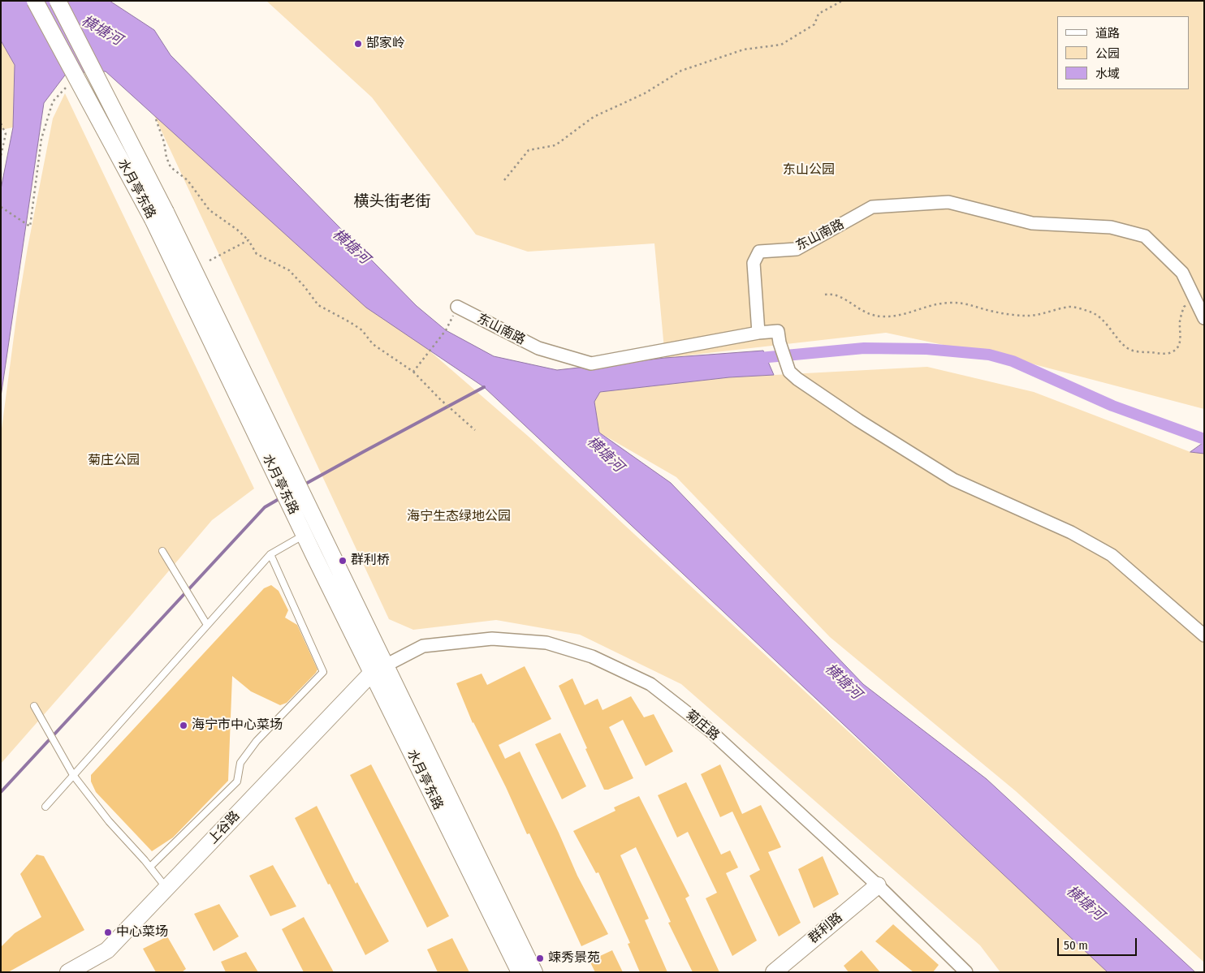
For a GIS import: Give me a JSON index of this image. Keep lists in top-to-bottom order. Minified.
{"streets":{"main road":["水月亭东路","上谷路","群利路"],"street":["东山南路","菊庄路"]},"crossings":[["水月亭东路","菊庄路"],["水月亭东路","上谷路"],["菊庄路","上谷路"],["菊庄路","群利路"]],"districts":["横头街老街"],"water":["横塘河"],"parks":["东山公园","菊庄公园","海宁生态绿地公园"],"places":["郜家岭","群利桥","海宁市中心菜场","中心菜场","竦秀景苑"],"legend":["道路","公园","水域"],"scale_bar":"50 m"}
